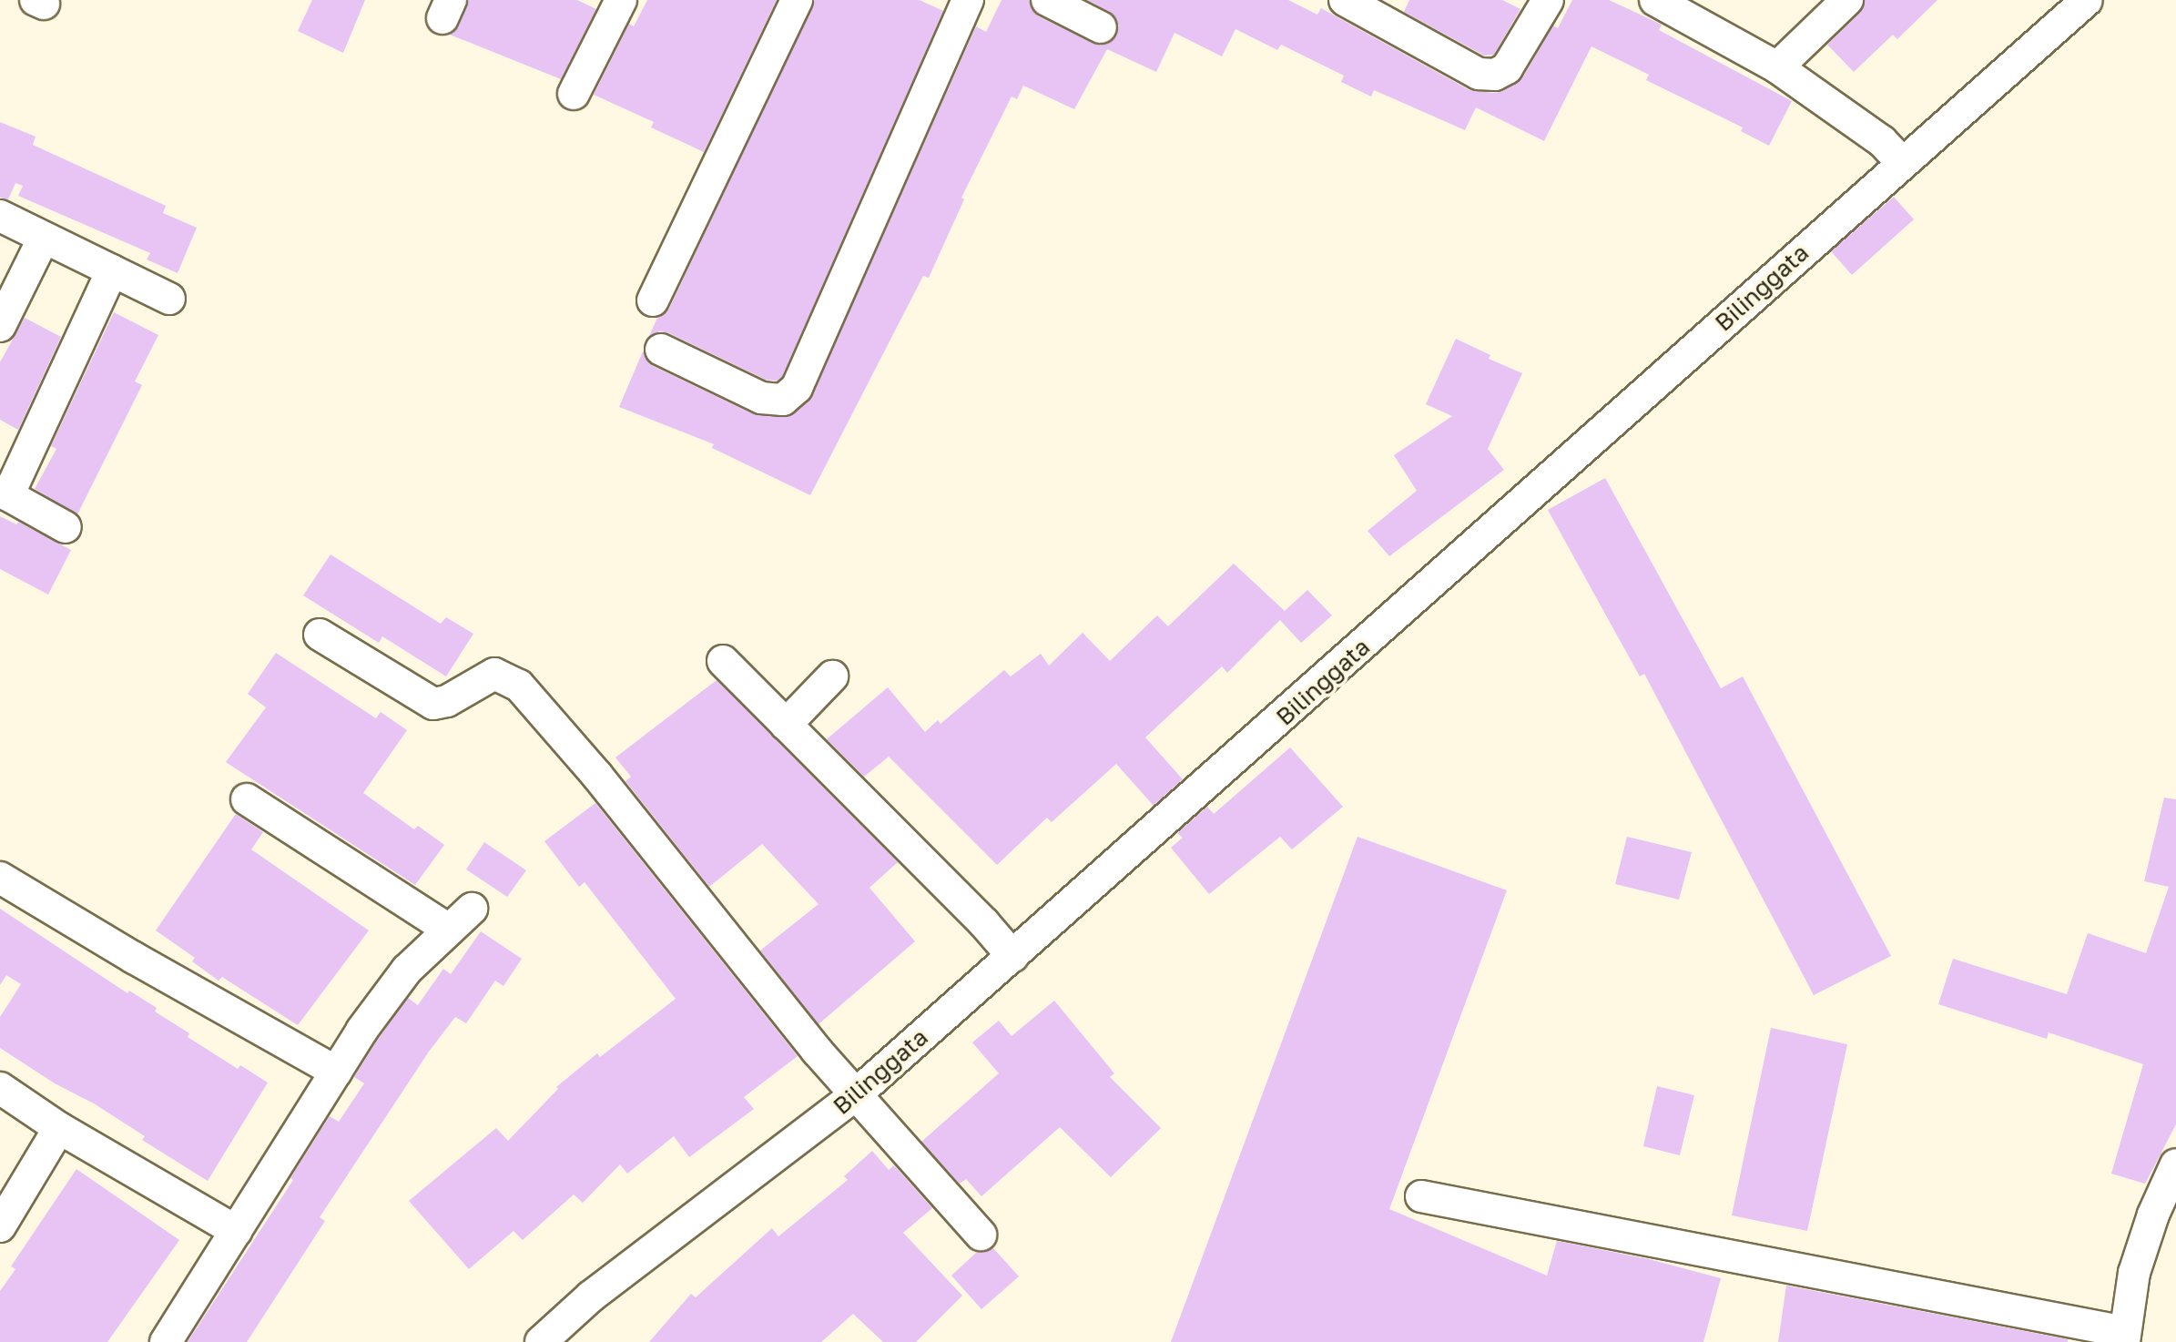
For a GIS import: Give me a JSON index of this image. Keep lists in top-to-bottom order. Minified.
{"streets":{"street":["Bilinggata"]}}
